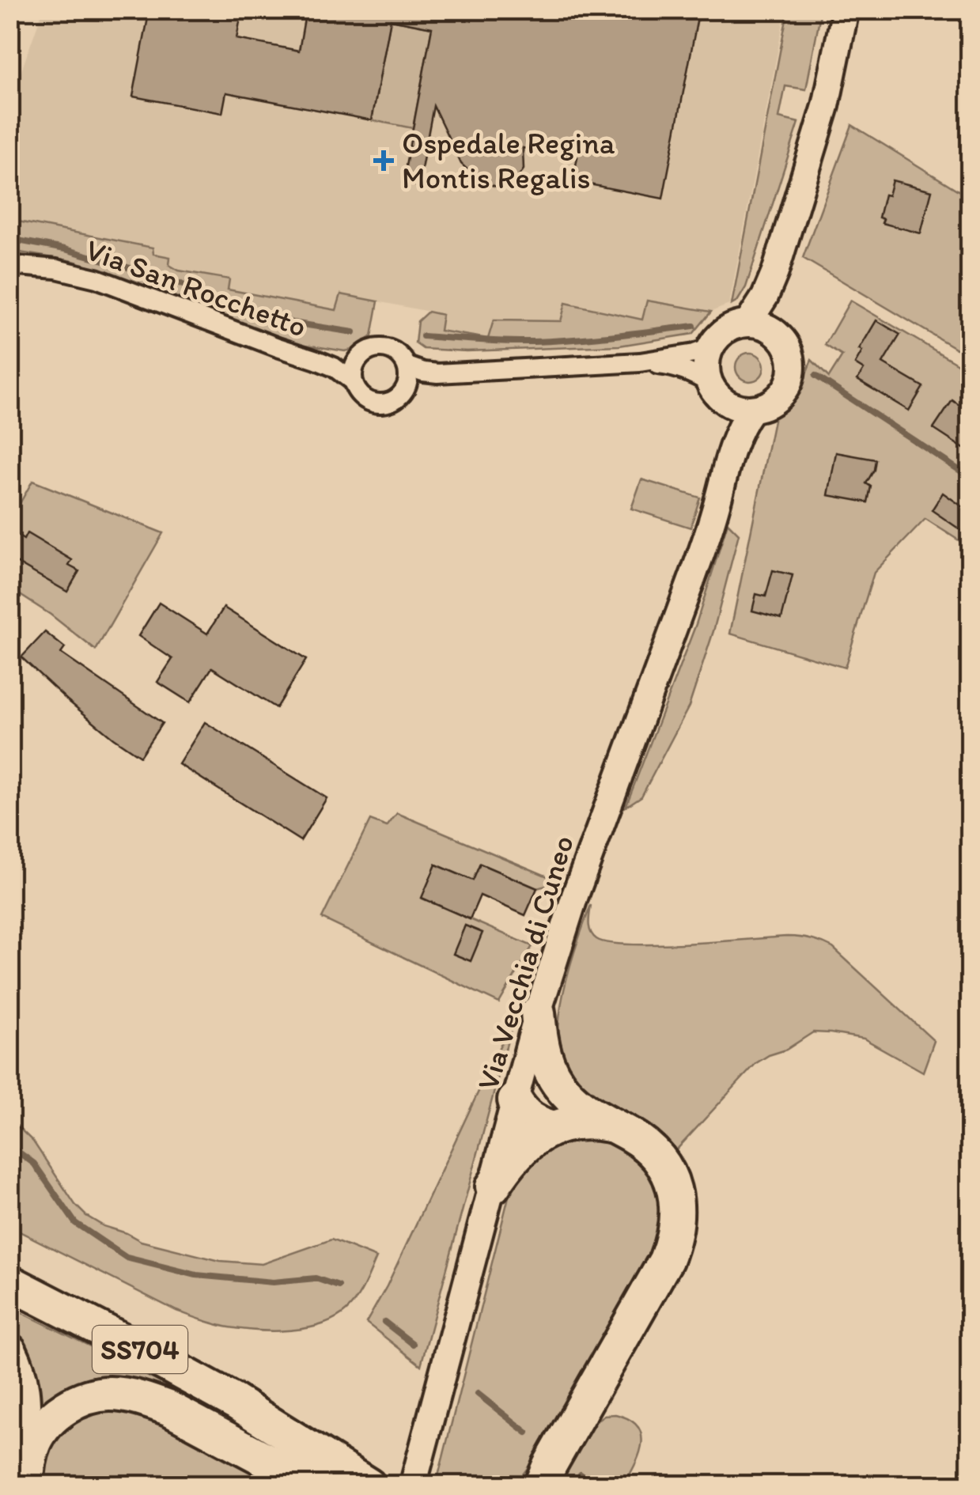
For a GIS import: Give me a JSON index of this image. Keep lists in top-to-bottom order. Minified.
{"streets":{"highway":["SS704"],"street":["Via San Rocchetto","Via Vecchia di Cuneo"]},"crossings":[["Via San Rocchetto","Via Vecchia di Cuneo"]],"places":{"health":["Ospedale Regina Montis Regalis"]}}
